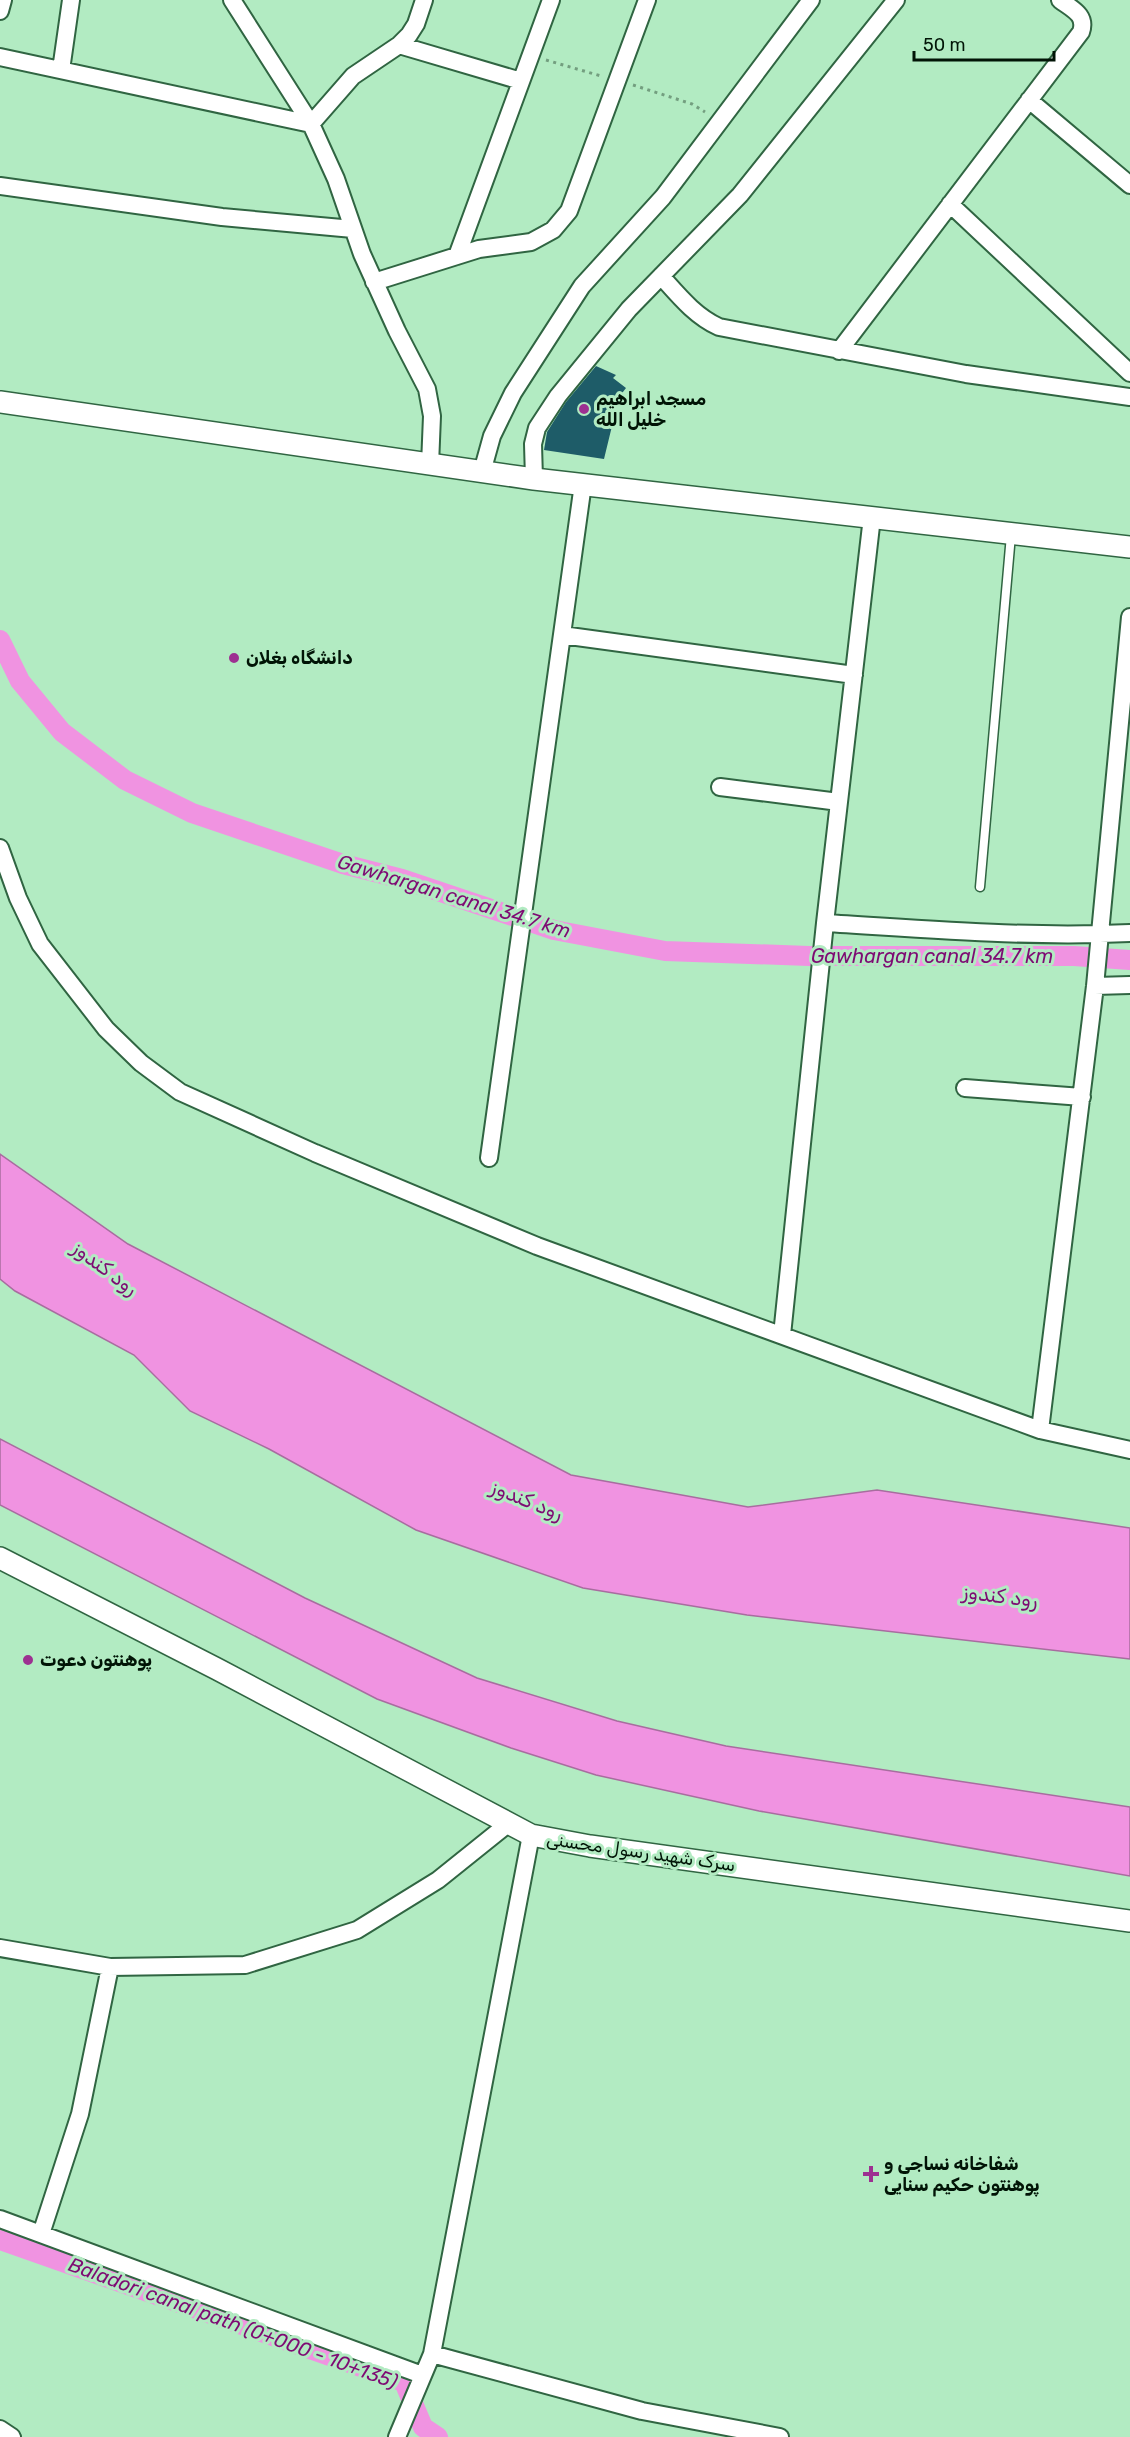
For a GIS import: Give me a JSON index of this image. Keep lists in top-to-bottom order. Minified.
{"streets":{"street":["سرک شهید رسول محسنی"]},"water":["Gawhargan canal 34.7 km","رود کندوز","Baladori canal path (0+000 - 10+135)"],"places":{"other":["مسجد ابراهیم خلیل الله","دانشگاه بغلان","پوهنتون دعوت"],"health":["شفاخانه نساجی و پوهنتون حکیم سنایی"]},"scale_bar":"50 m"}
